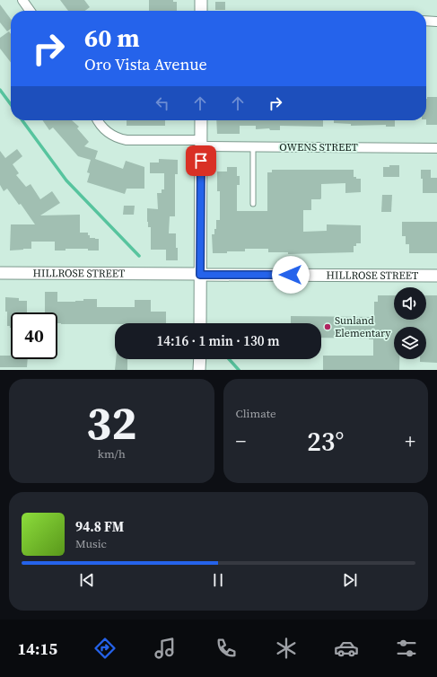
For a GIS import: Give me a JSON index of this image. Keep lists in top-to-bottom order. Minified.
{"streets":{"street":["OWENS STREET","HILLROSE STREET"]},"places":["Sunland Elementary"],"page":{"turn":["60 m","Oro Vista Avenue"],"limit":"40","trip":"14:16 · 1 min · 130 m","tile":[["32","km/h"],"Climate"],"heat":["−","23°","+"],"song":["94.8 FM","Music"],"tabs":"14:15"}}
